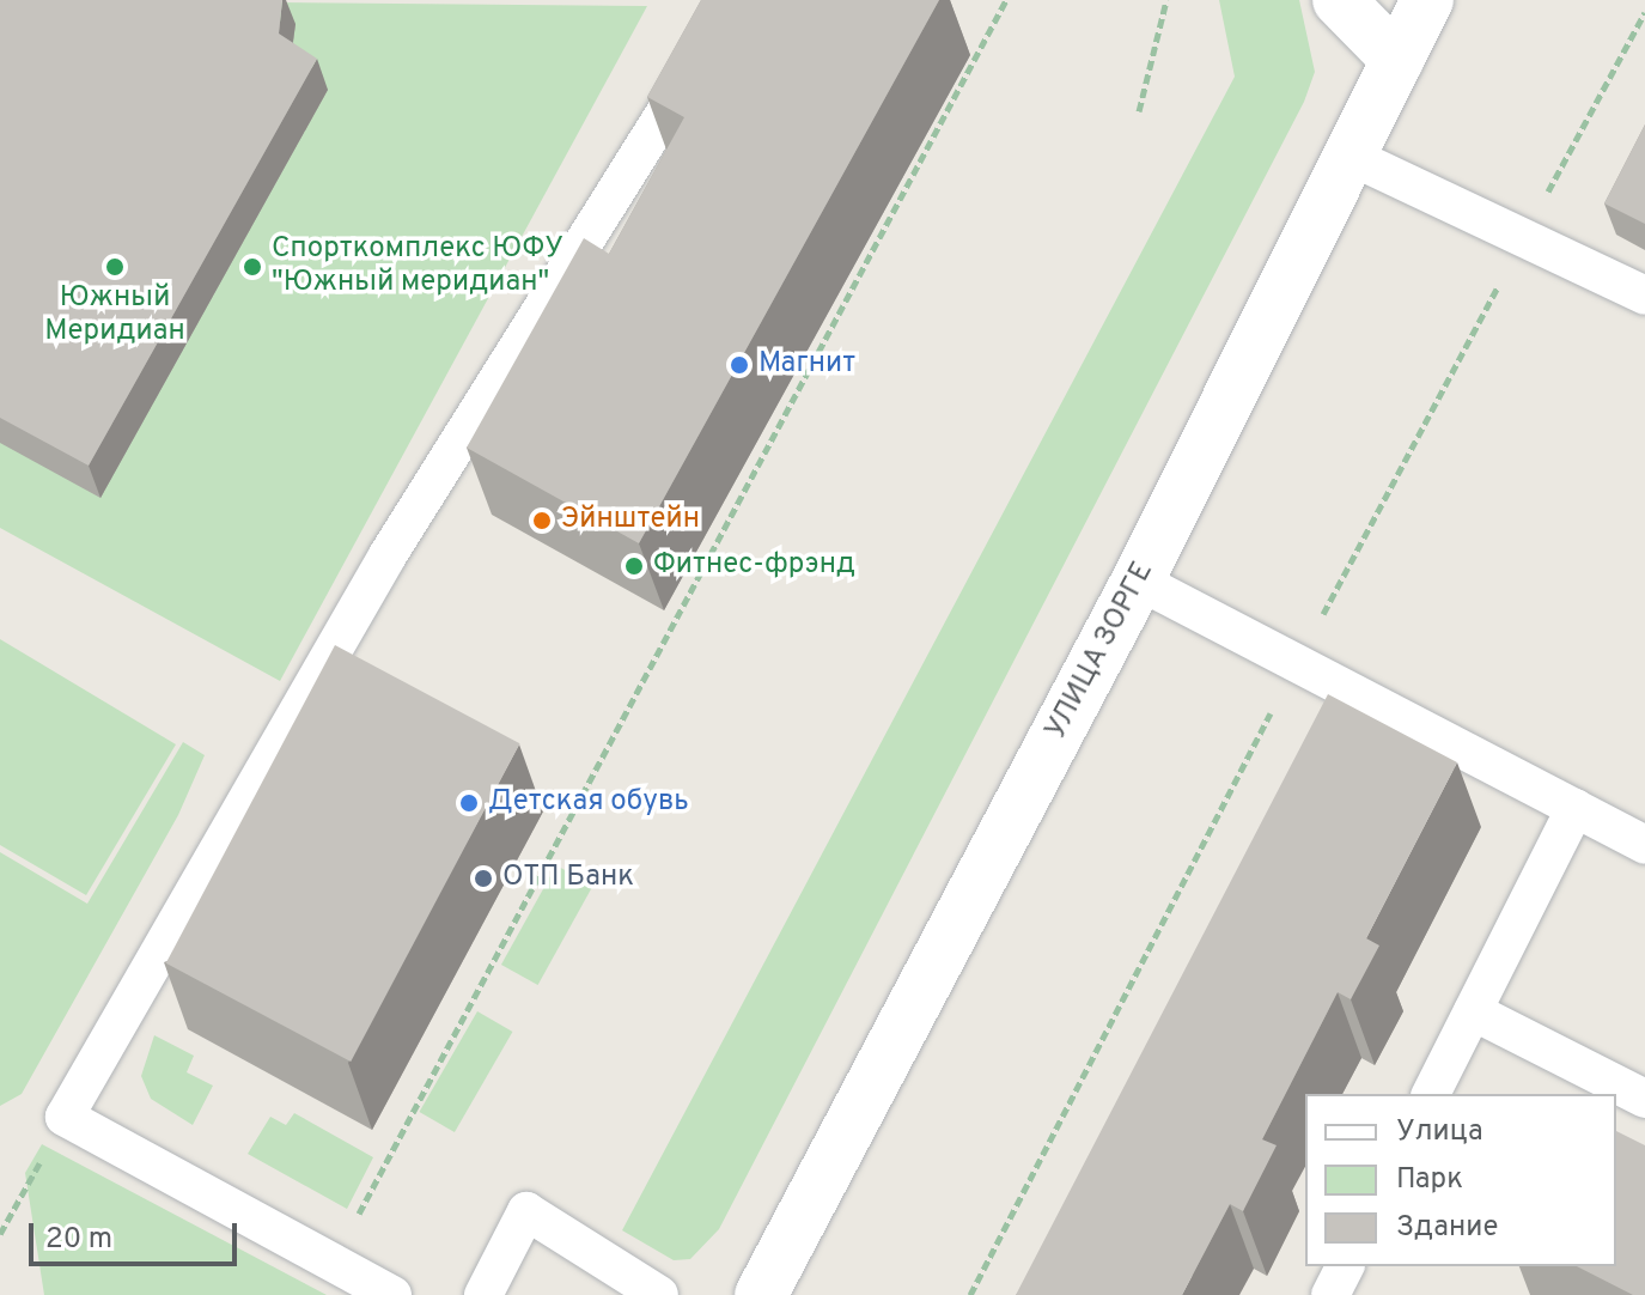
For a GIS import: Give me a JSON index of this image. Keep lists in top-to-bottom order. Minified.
{"streets":{"main road":["УЛИЦА ЗОРГЕ"]},"places":["Южный Меридиан","Спорткомплекс ЮФУ \"Южный меридиан\"","Магнит","Эйнштейн","Фитнес-фрэнд","Детская обувь","ОТП Банк"],"legend":["Улица","Парк","Здание"],"scale_bar":"20 m"}
